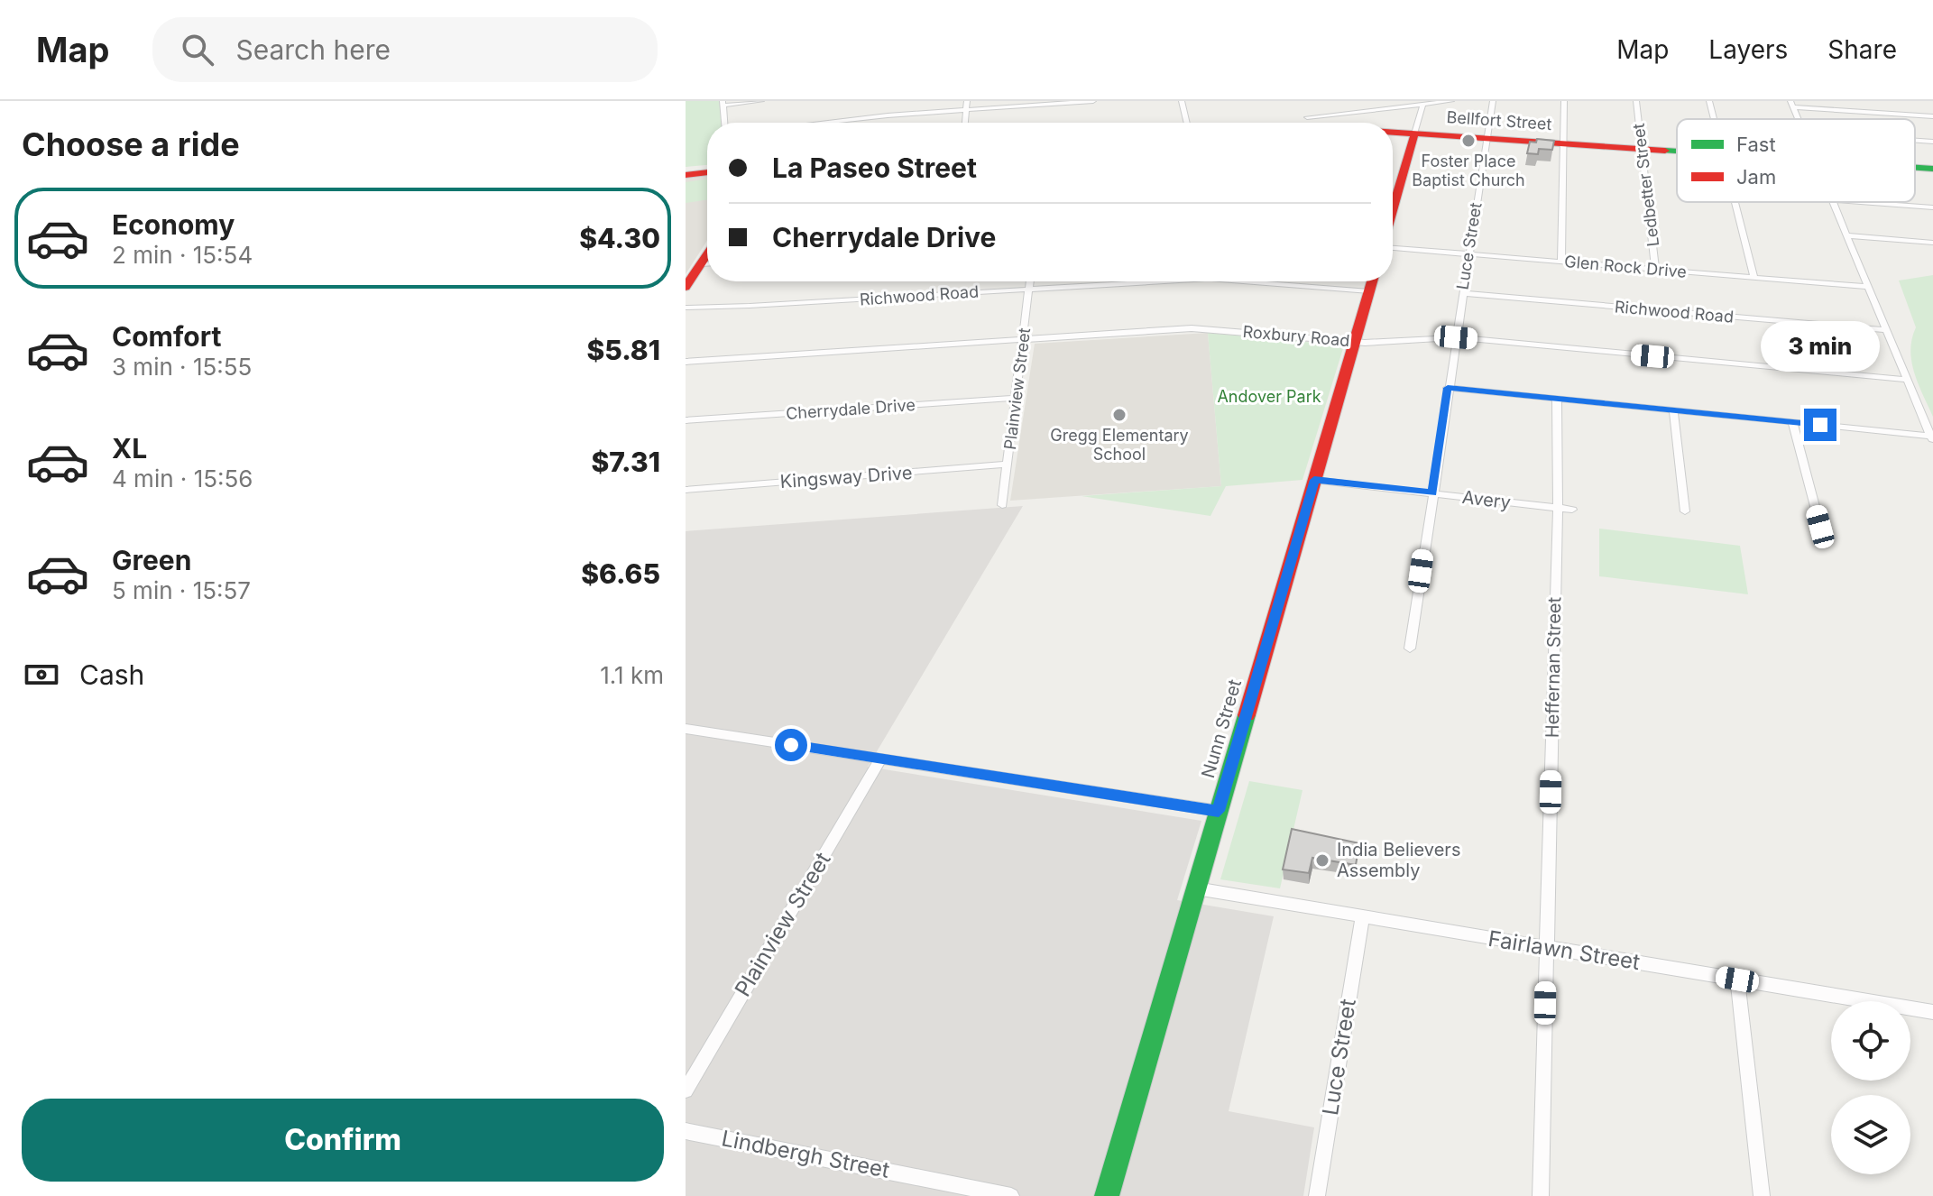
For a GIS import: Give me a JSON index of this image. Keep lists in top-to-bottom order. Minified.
{"streets":{"main road":["Bellfort Street","Nunn Street"],"street":["Ledbetter Street","Luce Street","Glen Rock Drive","Richwood Road","Roxbury Road","Plainview Street","Cherrydale Drive","Kingsway Drive","Avery","Heffernan Street","Fairlawn Street","Lindbergh Street"]},"crossings":[["Bellfort Street","Ledbetter Street"],["Bellfort Street","Luce Street"],["Ledbetter Street","Glen Rock Drive"],["Luce Street","Glen Rock Drive"],["Luce Street","Richwood Road"],["Luce Street","Roxbury Road"],["Luce Street","Avery"],["Luce Street","Fairlawn Street"],["Richwood Road","Plainview Street"],["Richwood Road","Nunn Street"],["Roxbury Road","Plainview Street"],["Roxbury Road","Nunn Street"],["Plainview Street","Cherrydale Drive"],["Plainview Street","Kingsway Drive"],["Avery","Heffernan Street"],["Avery","Nunn Street"],["Heffernan Street","Fairlawn Street"],["Nunn Street","Fairlawn Street"]],"parks":["Andover Park"],"places":["Foster Place Baptist Church","Gregg Elementary School","India Believers Assembly"],"legend":["Fast","Jam"],"page":{"header":"Map","search":"Search here","nav":["Map","Layers","Share"],"heading":"Choose a ride","banner":["La Paseo Street","Cherrydale Drive"],"list":[{"name":"Economy","note":"2 min · 15:54","value":"$4.30"},{"name":"Comfort","note":"3 min · 15:55","value":"$5.81"},{"name":"XL","note":"4 min · 15:56","value":"$7.31"},{"name":"Green","note":"5 min · 15:57","value":"$6.65"}],"bubble":"3 min","pay":["Cash","1.1 km"],"buttons":"Confirm"}}
